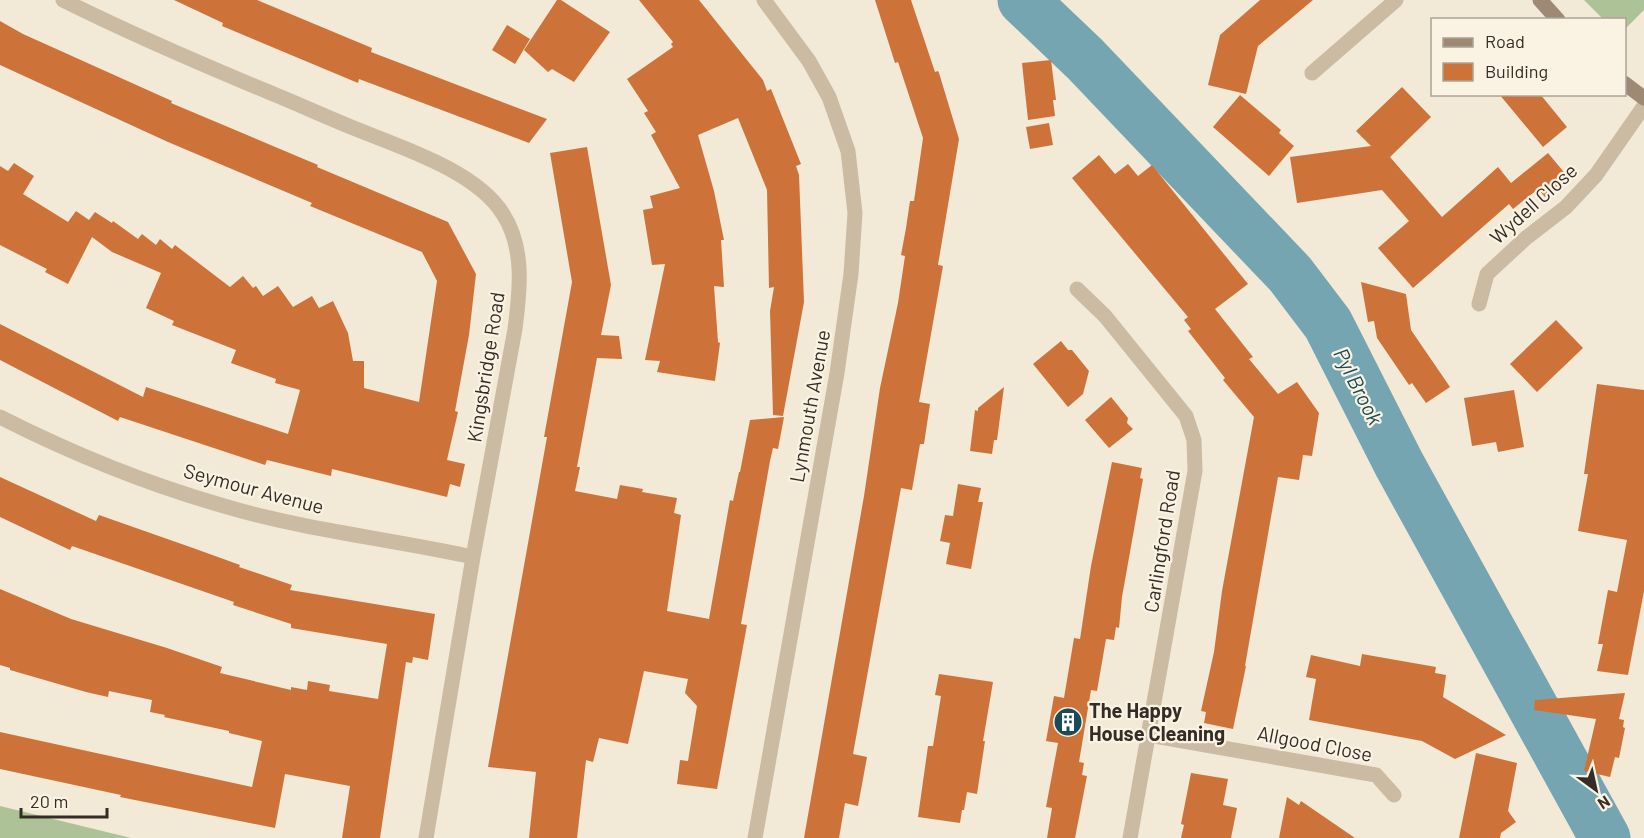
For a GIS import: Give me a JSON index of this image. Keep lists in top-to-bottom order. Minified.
{"streets":{"street":["Wydell Close","Kingsbridge Road","Lynmouth Avenue","Seymour Avenue","Carlingford Road","Allgood Close"]},"crossings":[["Kingsbridge Road","Seymour Avenue"],["Carlingford Road","Allgood Close"]],"water":["Pyl Brook"],"places":{"building":["The Happy House Cleaning"]},"legend":["Road","Building"],"scale_bar":"20 m","north":"bottom right"}
